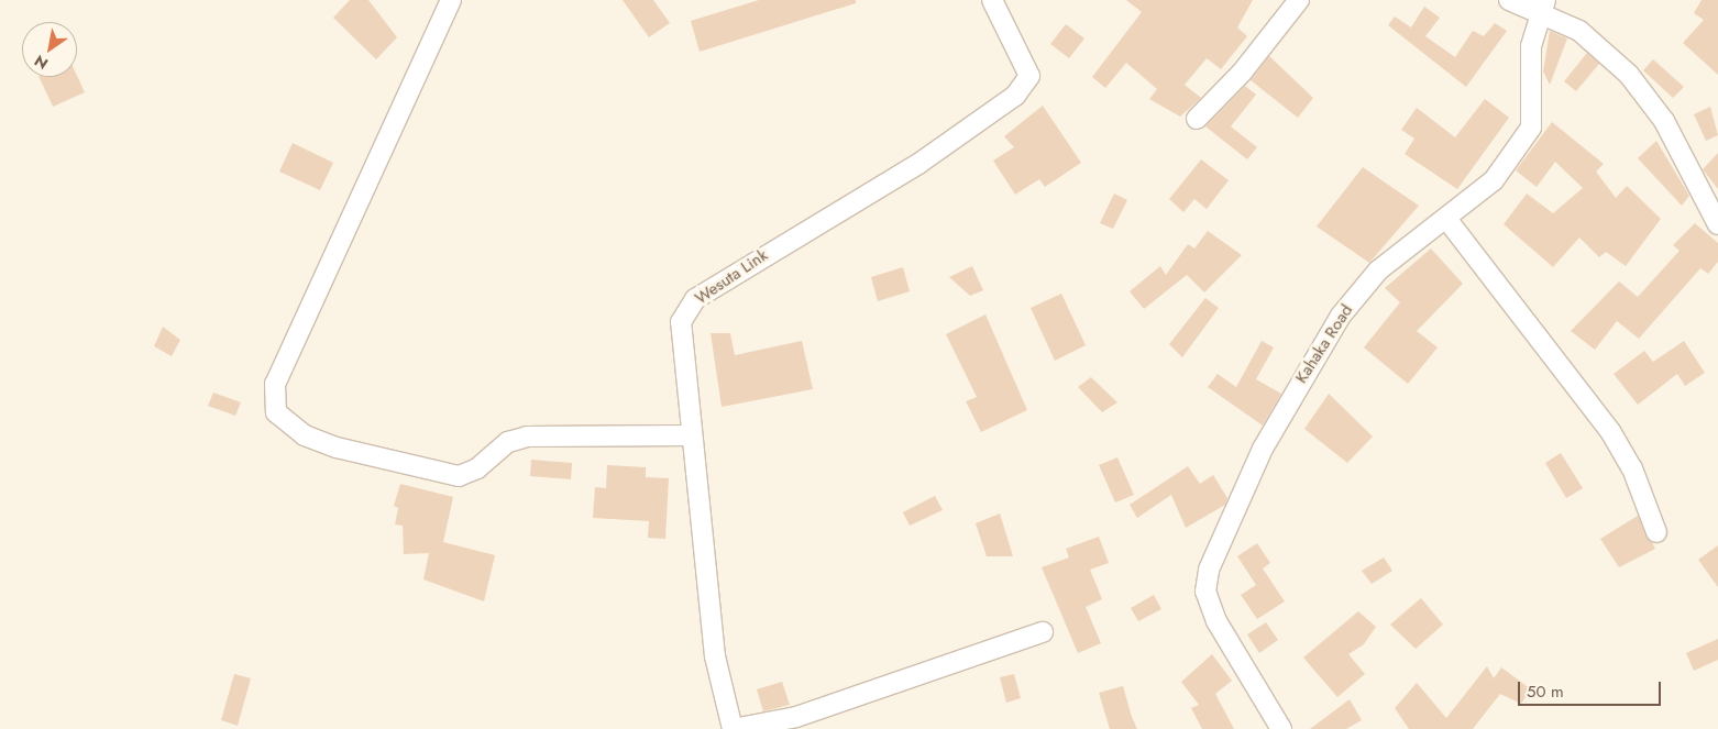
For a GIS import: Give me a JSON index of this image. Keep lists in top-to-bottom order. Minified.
{"streets":{"street":["Wesuta Link","Kahaka Road"]},"scale_bar":"50 m","north":"bottom left"}
